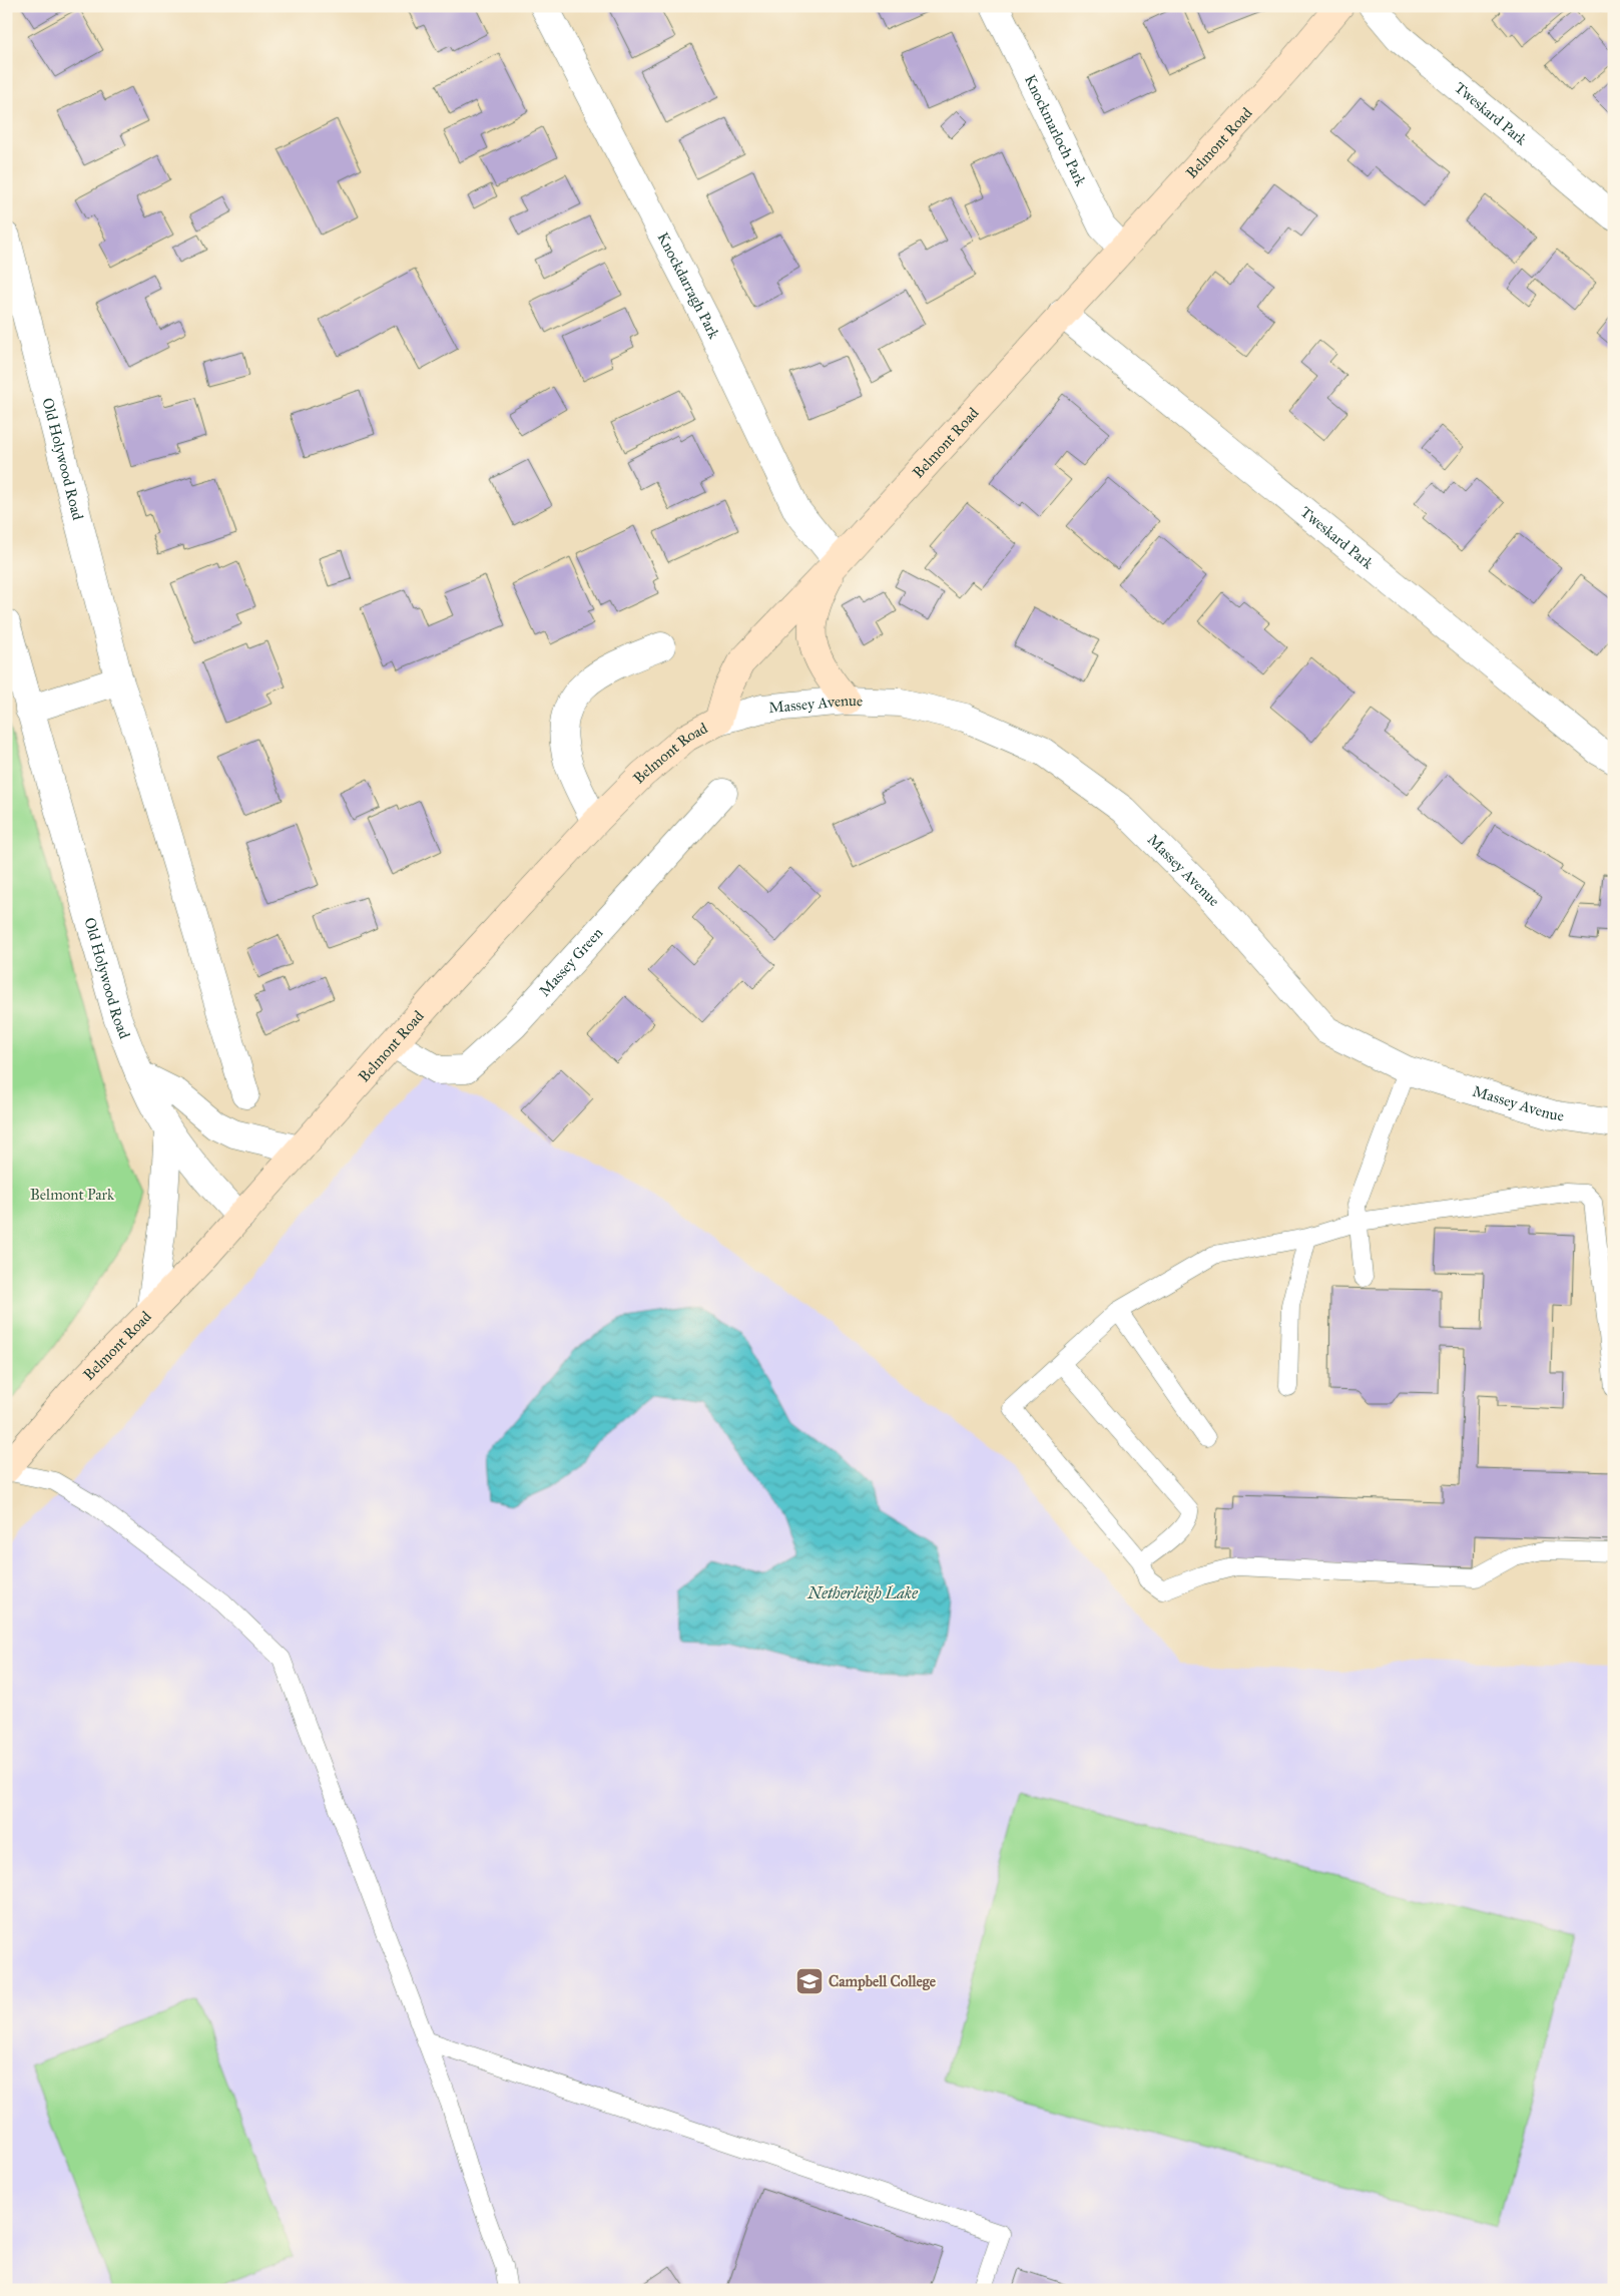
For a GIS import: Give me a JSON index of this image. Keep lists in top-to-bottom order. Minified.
{"streets":{"main road":["Belmont Road"],"street":["Tweskard Park","Knockmarloch Park","Knockdarragh Park","Old Holywood Road","Massey Avenue","Massey Green"]},"crossings":[["Tweskard Park","Belmont Road"],["Knockmarloch Park","Belmont Road"],["Belmont Road","Knockdarragh Park"],["Belmont Road","Old Holywood Road"],["Belmont Road","Massey Avenue"],["Belmont Road","Massey Green"]],"water":["Netherleigh Lake"],"parks":["Belmont Park"],"places":{"school or university":["Campbell College"]}}
